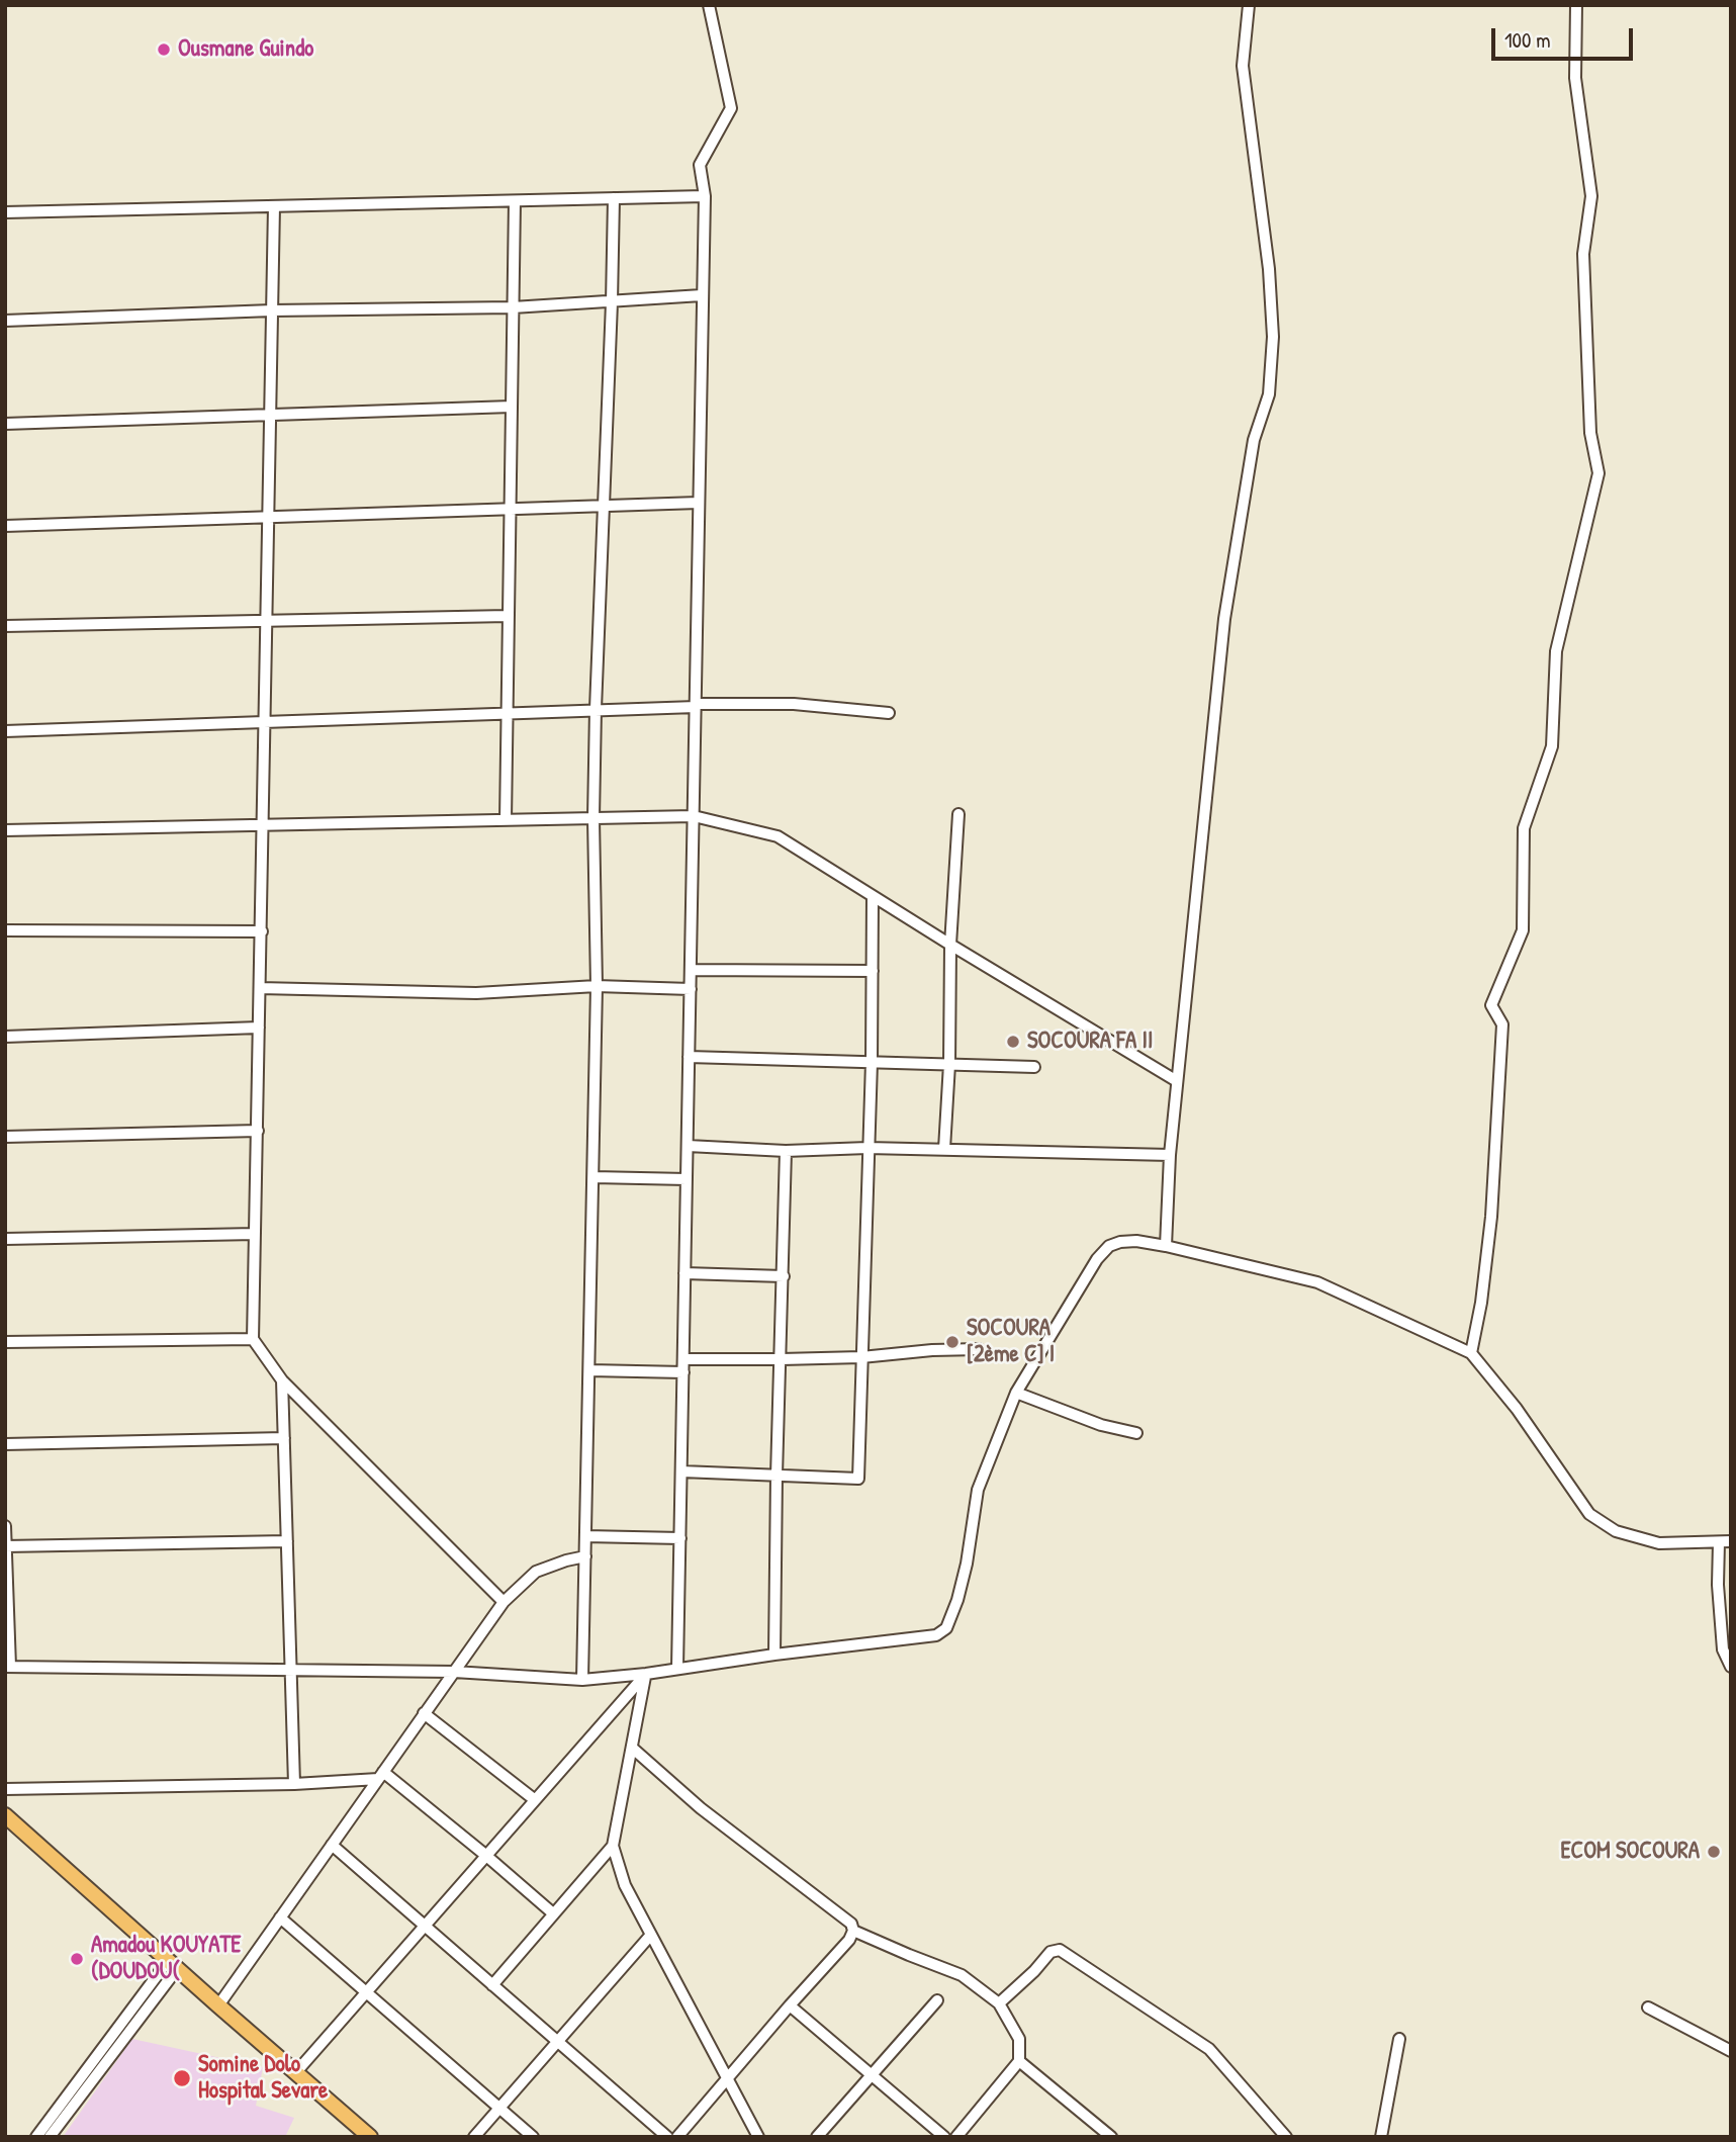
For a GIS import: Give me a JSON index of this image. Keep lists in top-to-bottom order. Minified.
{"places":["Ousmane Guindo","SOCOURA FA II","SOCOURA [2ème C] I","ECOM SOCOURA","Amadou KOUYATE (DOUDOU(","Somine Dolo Hospital Sevare"],"scale_bar":"100 m"}
